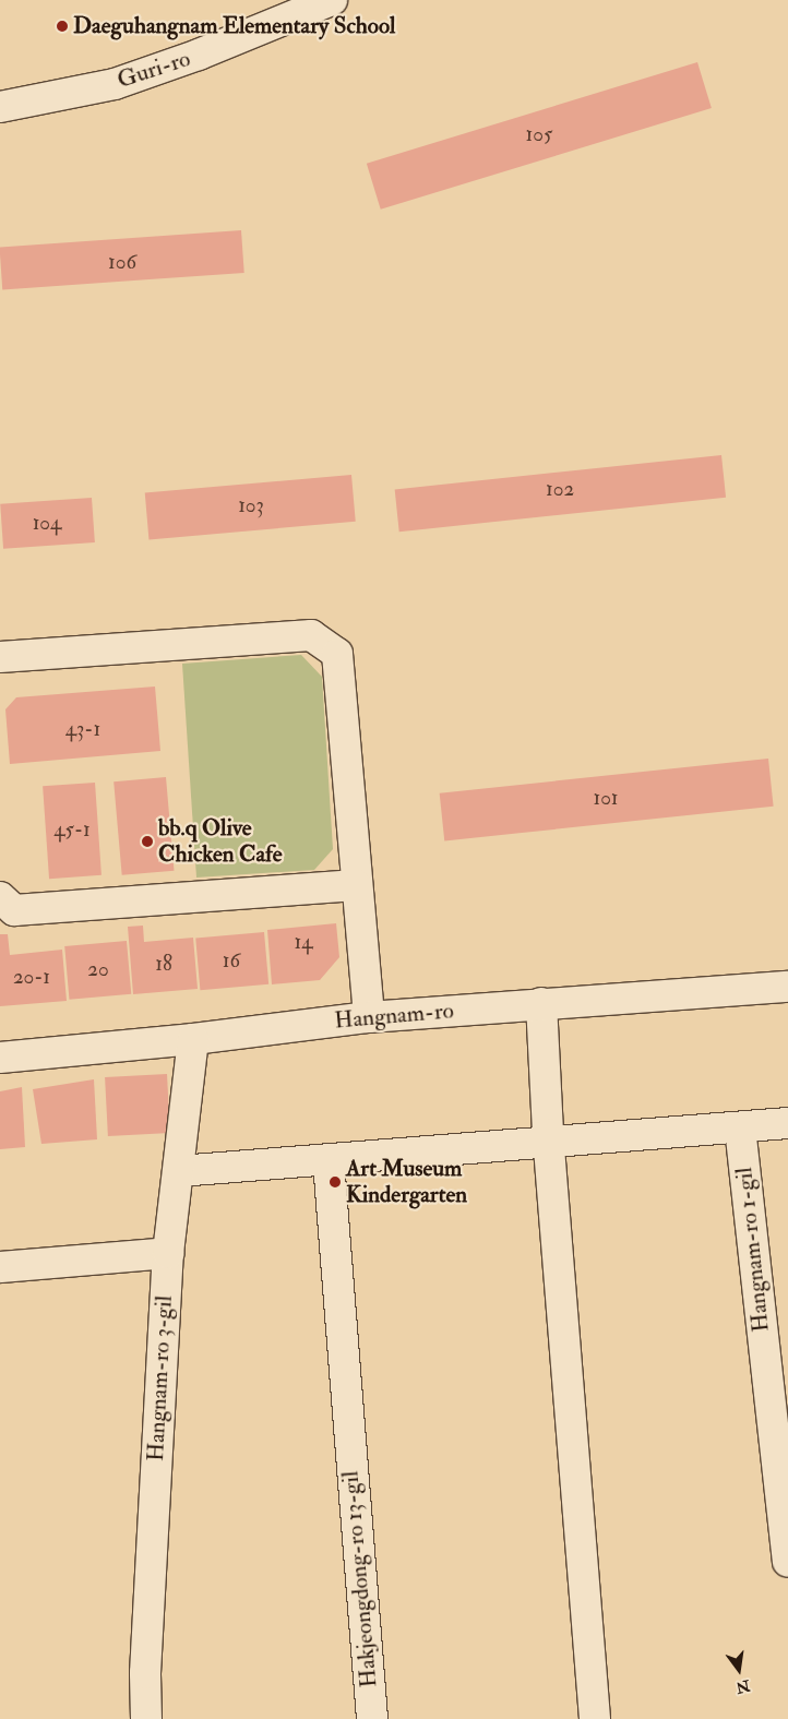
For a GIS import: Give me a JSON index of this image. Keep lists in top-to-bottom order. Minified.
{"streets":{"street":["Guri-ro","Hangnam-ro","Hangnam-ro 1-gil","Hangnam-ro 3-gil","Hakjeongdong-ro 13-gil"]},"crossings":[["Hangnam-ro","Hangnam-ro 3-gil"]],"places":["Daeguhangnam Elementary School","bb.q Olive Chicken Cafe","Art Museum Kindergarten"],"house_numbers":["105","106","102","103","104","43-1","101","45-1","14","16","18","20","20-1"],"north":"bottom"}
